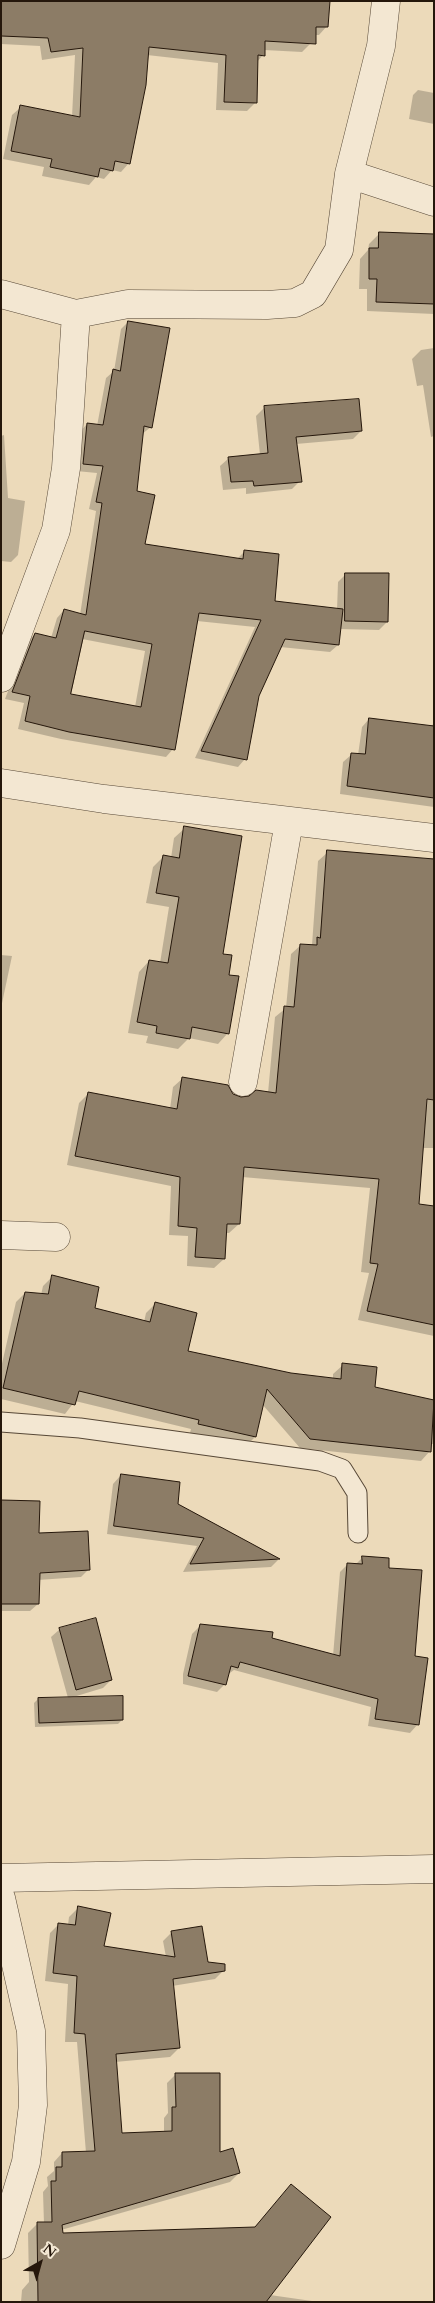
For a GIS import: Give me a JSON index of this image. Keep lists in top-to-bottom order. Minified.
{"north":"top right"}
